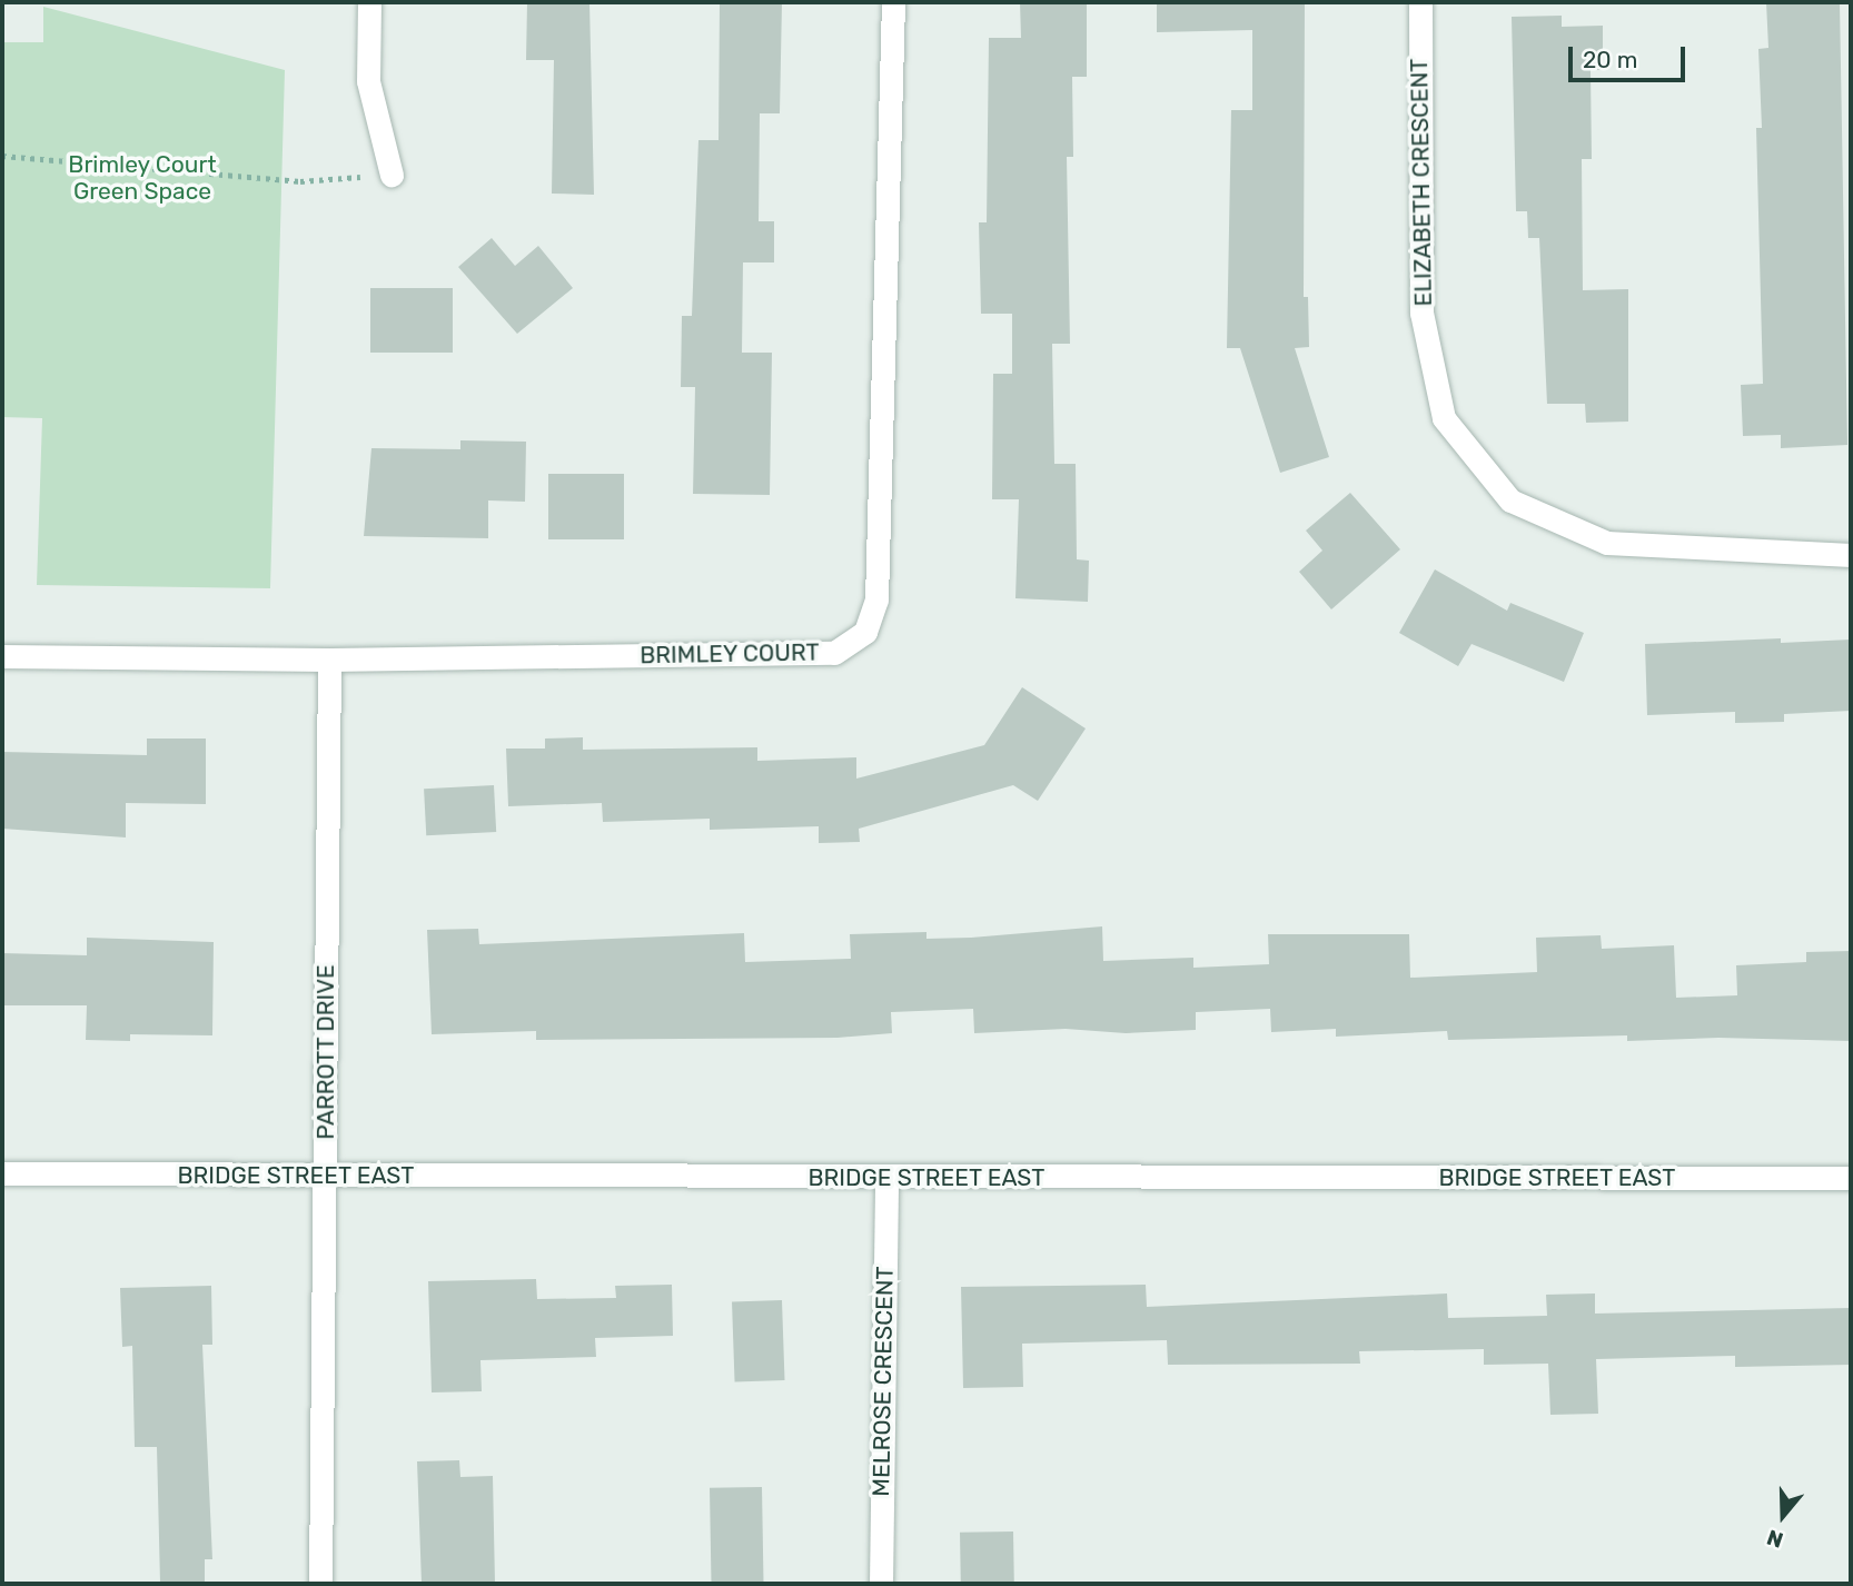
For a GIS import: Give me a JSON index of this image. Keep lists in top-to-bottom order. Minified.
{"streets":{"street":["ELIZABETH CRESCENT","BRIMLEY COURT","PARROTT DRIVE","BRIDGE STREET EAST","MELROSE CRESCENT"]},"crossings":[["BRIMLEY COURT","PARROTT DRIVE"],["PARROTT DRIVE","BRIDGE STREET EAST"],["BRIDGE STREET EAST","MELROSE CRESCENT"]],"parks":["Brimley Court Green Space"],"scale_bar":"20 m","north":"bottom"}
